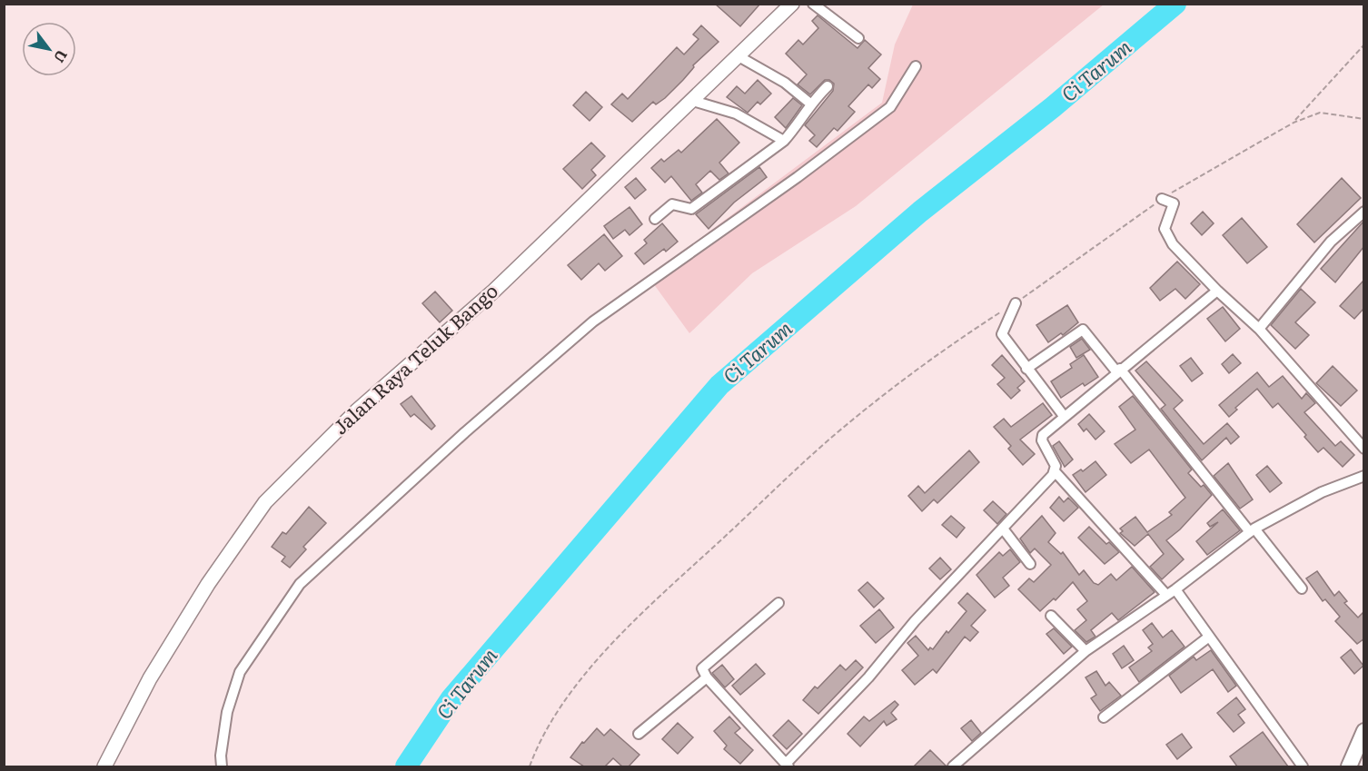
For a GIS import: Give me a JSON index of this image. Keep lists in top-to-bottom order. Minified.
{"streets":{"main road":["Jalan Raya Teluk Bango"]},"water":["Ci Tarum"],"north":"bottom right"}
